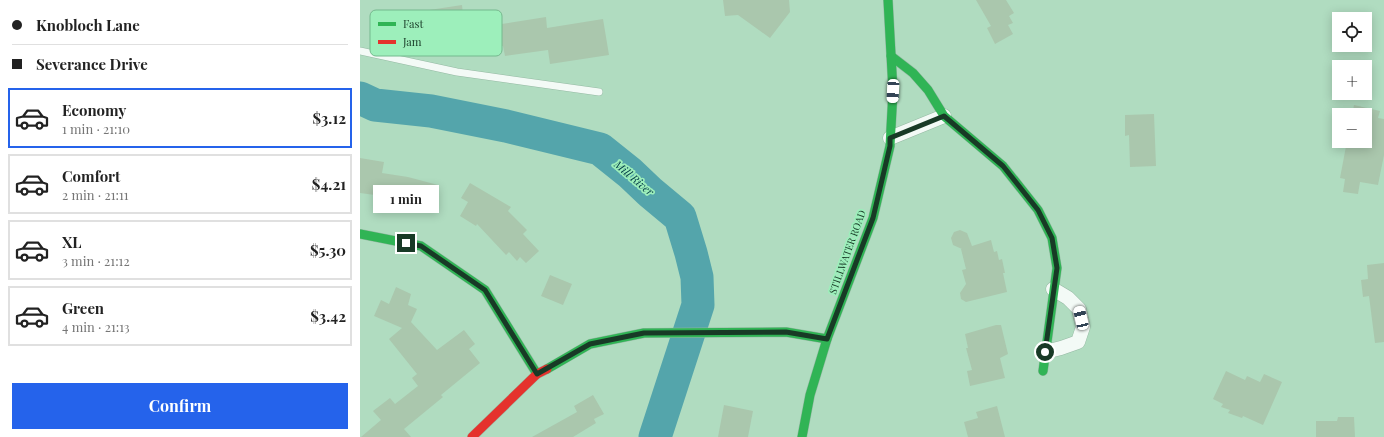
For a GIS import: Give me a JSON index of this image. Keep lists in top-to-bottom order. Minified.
{"streets":{"street":["STILLWATER ROAD"]},"water":["Mill River"],"legend":["Fast","Jam"],"page":{"banner":["Knobloch Lane","Severance Drive"],"map_buttons":["+","−"],"list":[{"name":"Economy","note":"1 min · 21:10","value":"$3.12"},{"name":"Comfort","note":"2 min · 21:11","value":"$4.21"},{"name":"XL","note":"3 min · 21:12","value":"$5.30"},{"name":"Green","note":"4 min · 21:13","value":"$3.42"}],"bubble":"1 min","buttons":"Confirm"}}
